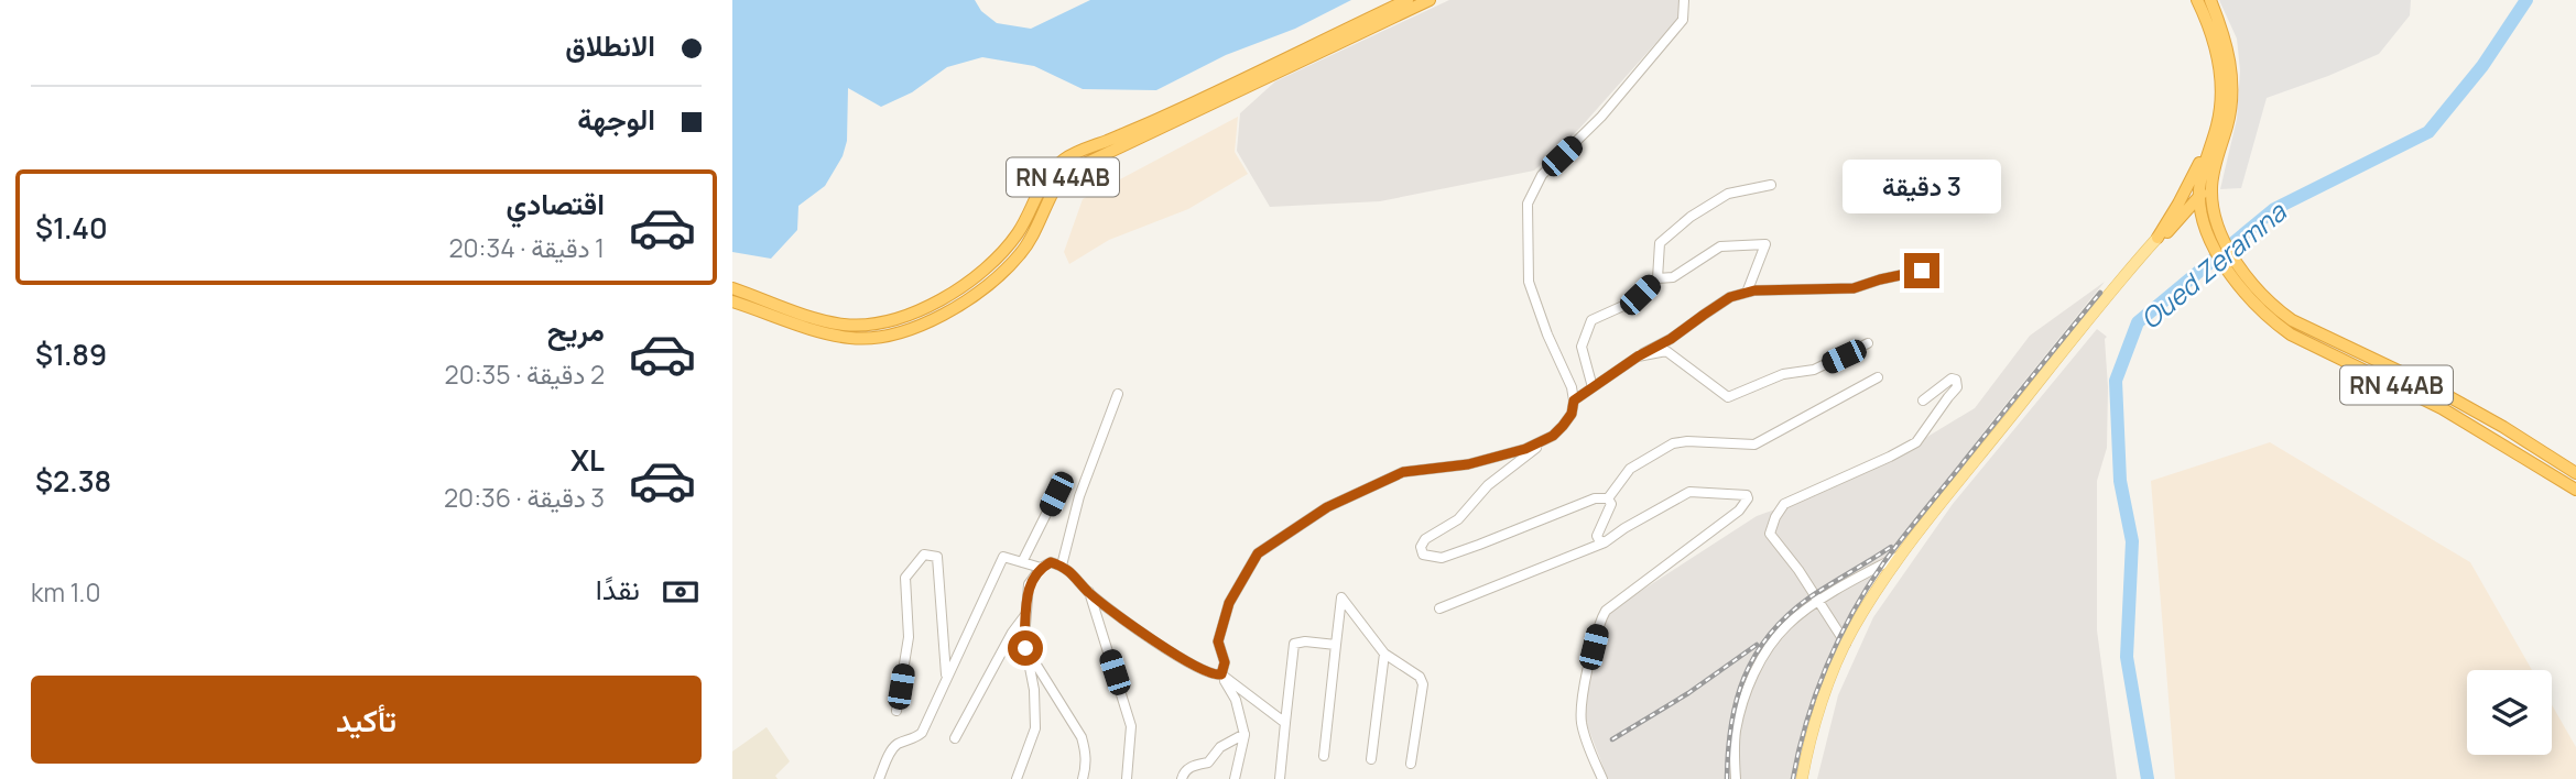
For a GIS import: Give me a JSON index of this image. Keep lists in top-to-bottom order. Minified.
{"streets":{"highway":["RN 44AB"]},"water":["Oued Zeramna"],"page":{"banner":["الانطلاق","الوجهة"],"bubble":"3 دقيقة","list":[{"name":"اقتصادي","note":"1 دقيقة · 20:34","value":"$1.40"},{"name":"مريح","note":"2 دقيقة · 20:35","value":"$1.89"},{"name":"XL","note":"3 دقيقة · 20:36","value":"$2.38"}],"pay":["نقدًا","1.0 km"],"buttons":"تأكيد"}}
